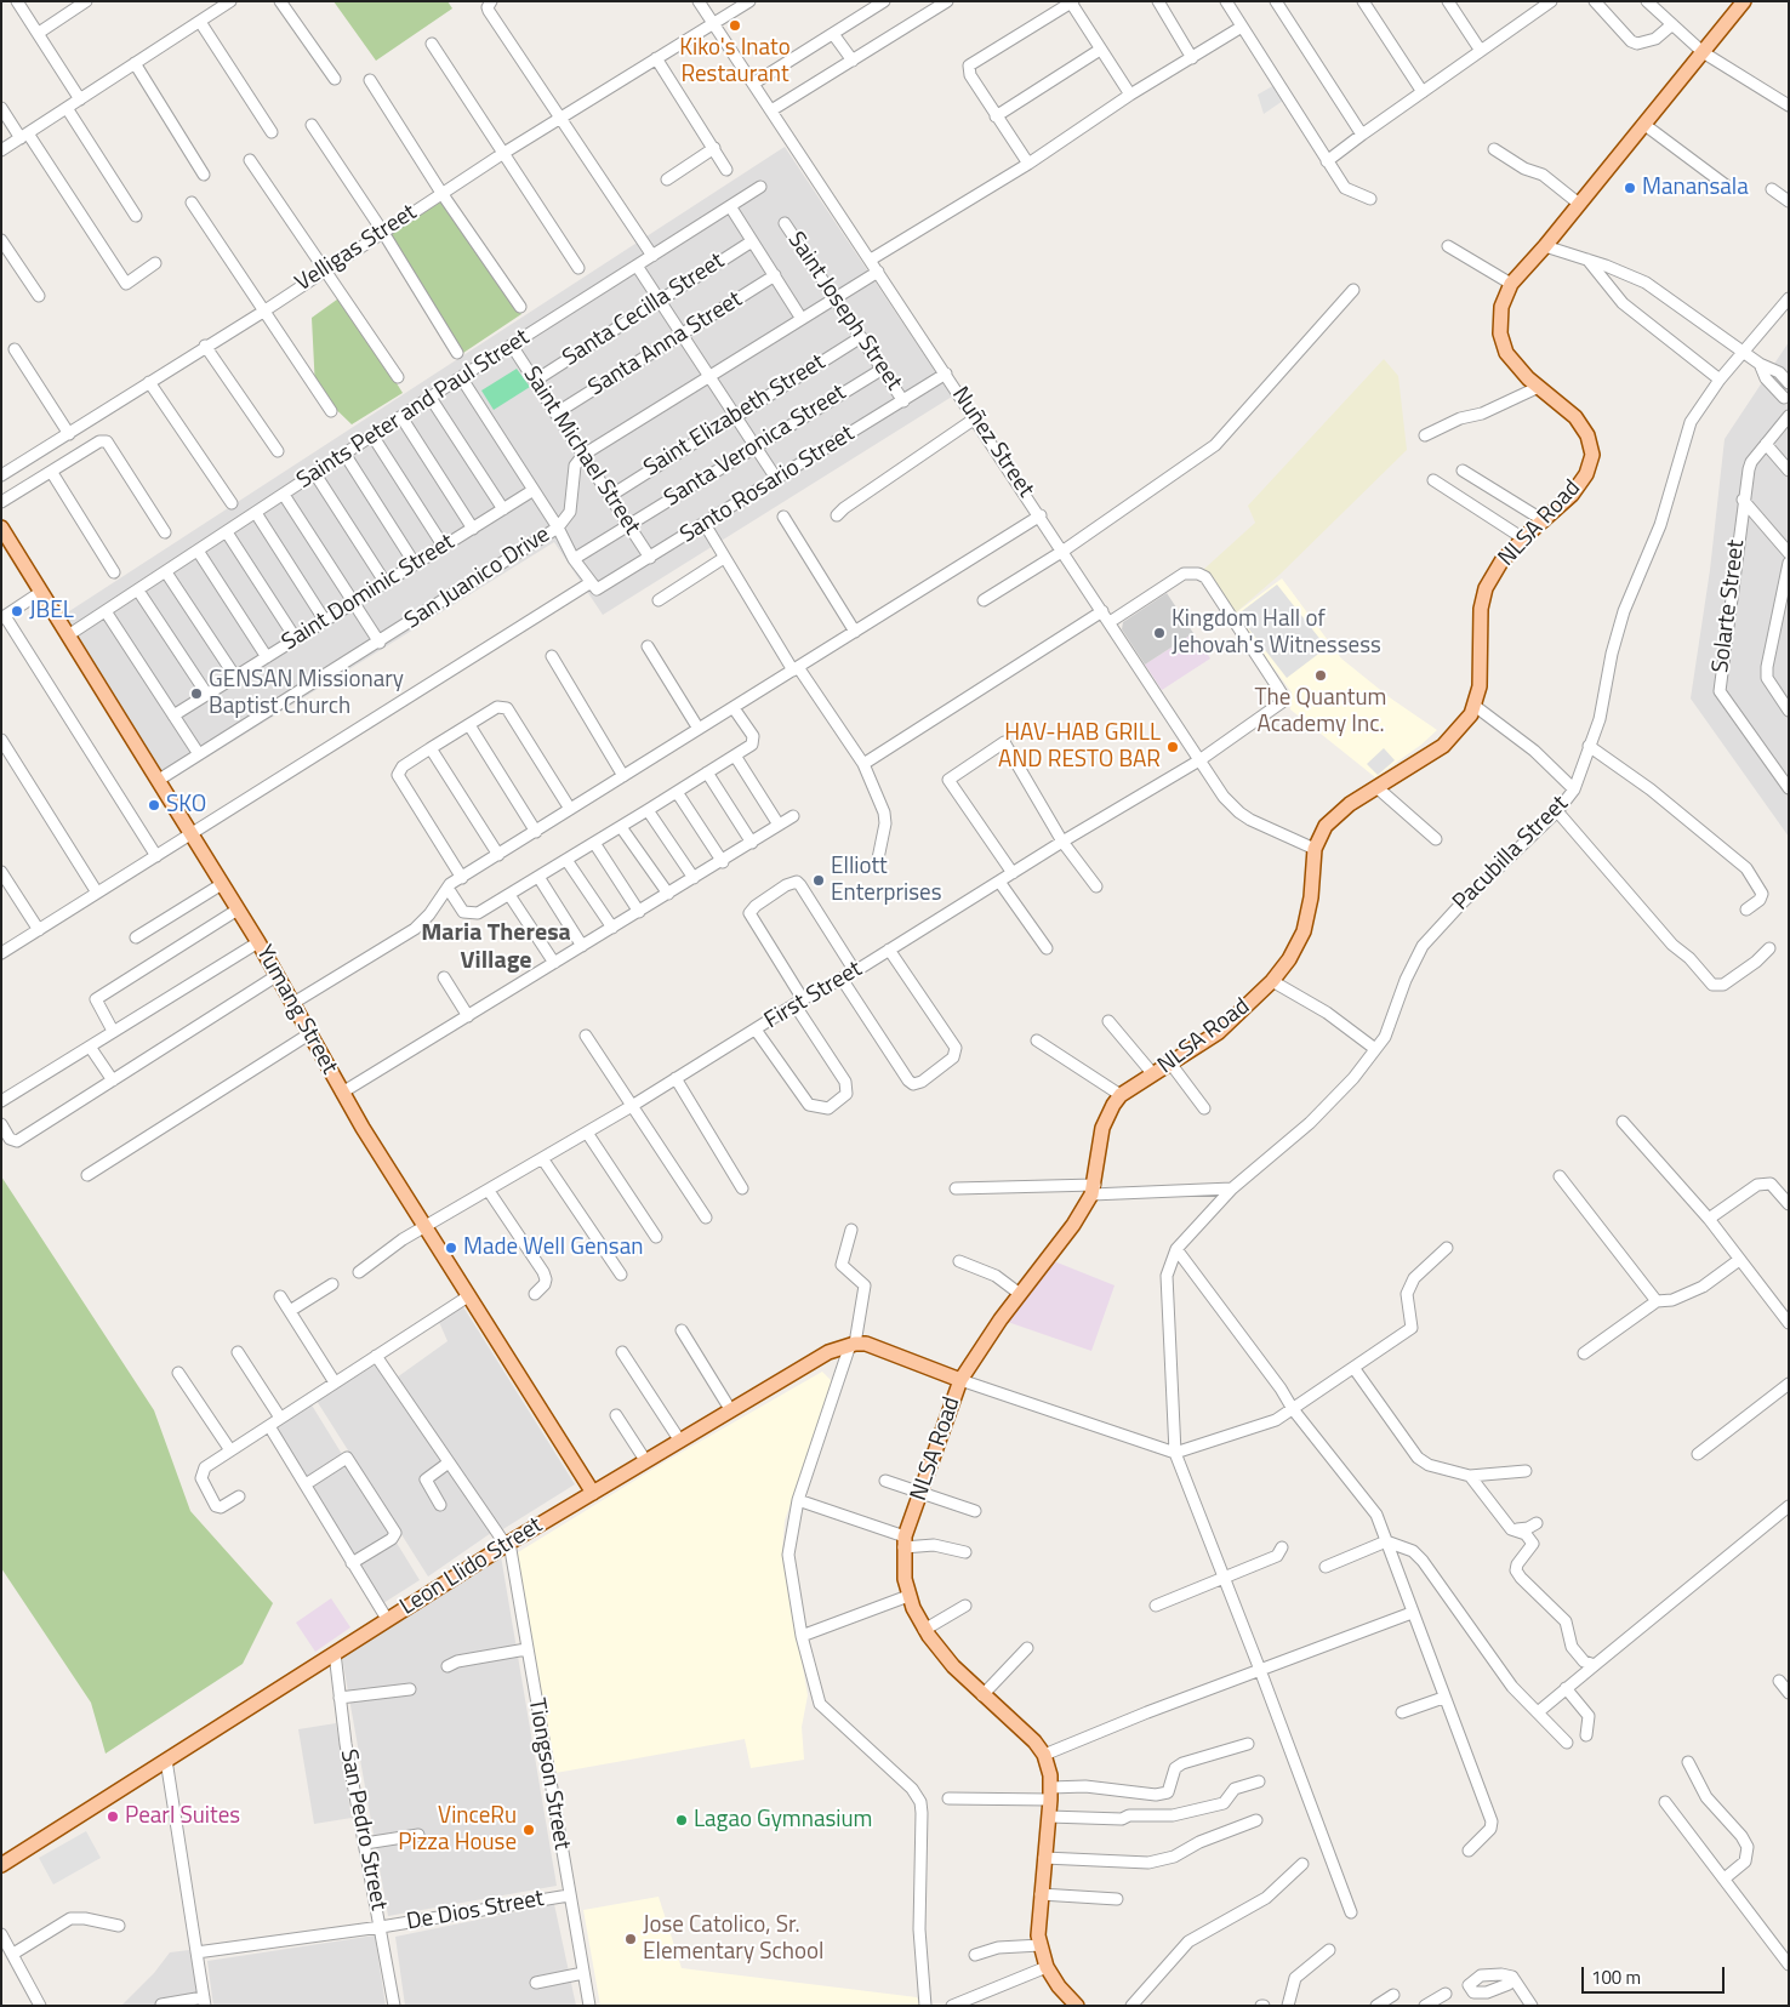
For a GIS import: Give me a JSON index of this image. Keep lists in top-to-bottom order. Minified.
{"streets":{"main road":["NLSA Road","Yumang Street","Leon Llido Street"],"street":["Velligas Street","Santa Cecilla Street","Saint Joseph Street","Santa Anna Street","Saints Peter and Paul Street","Saint Elizabeth Street","Nuñez Street","Santa Veronica Street","Saint Michael Street","Santo Rosario Street","San Juanico Drive","Saint Dominic Street","Solarte Street","Pacubilla Street","First Street","Tiongson Street","San Pedro Street","De Dios Street"]},"crossings":[["Velligas Street","Nuñez Street"],["Santa Cecilla Street","Saint Michael Street"],["Saint Joseph Street","Saint Elizabeth Street"],["Saint Joseph Street","Santa Veronica Street"],["Saint Joseph Street","Santo Rosario Street"],["Santa Anna Street","Saint Michael Street"],["Saints Peter and Paul Street","Saint Michael Street"],["Saints Peter and Paul Street","Yumang Street"],["Saint Elizabeth Street","Saint Michael Street"],["Nuñez Street","Santo Rosario Street"],["Nuñez Street","NLSA Road"],["Nuñez Street","First Street"],["Santa Veronica Street","Saint Michael Street"],["Saint Michael Street","Santo Rosario Street"],["Saint Michael Street","San Juanico Drive"],["San Juanico Drive","Yumang Street"],["First Street","Yumang Street"],["Yumang Street","Leon Llido Street"],["Leon Llido Street","Tiongson Street"],["Leon Llido Street","San Pedro Street"],["Tiongson Street","De Dios Street"],["San Pedro Street","De Dios Street"]],"districts":["Maria Theresa Village"],"places":["Kiko's Inato Restaurant","Manansala","JBEL","Kingdom Hall of Jehovah's Witnessess","The Quantum Academy Inc.","GENSAN Missionary Baptist Church","HAV-HAB GRILL AND RESTO BAR","SKO","Elliott Enterprises","Made Well Gensan","Pearl Suites","Lagao Gymnasium","VinceRu Pizza House","Jose Catolico, Sr. Elementary School"],"scale_bar":"100 m"}
